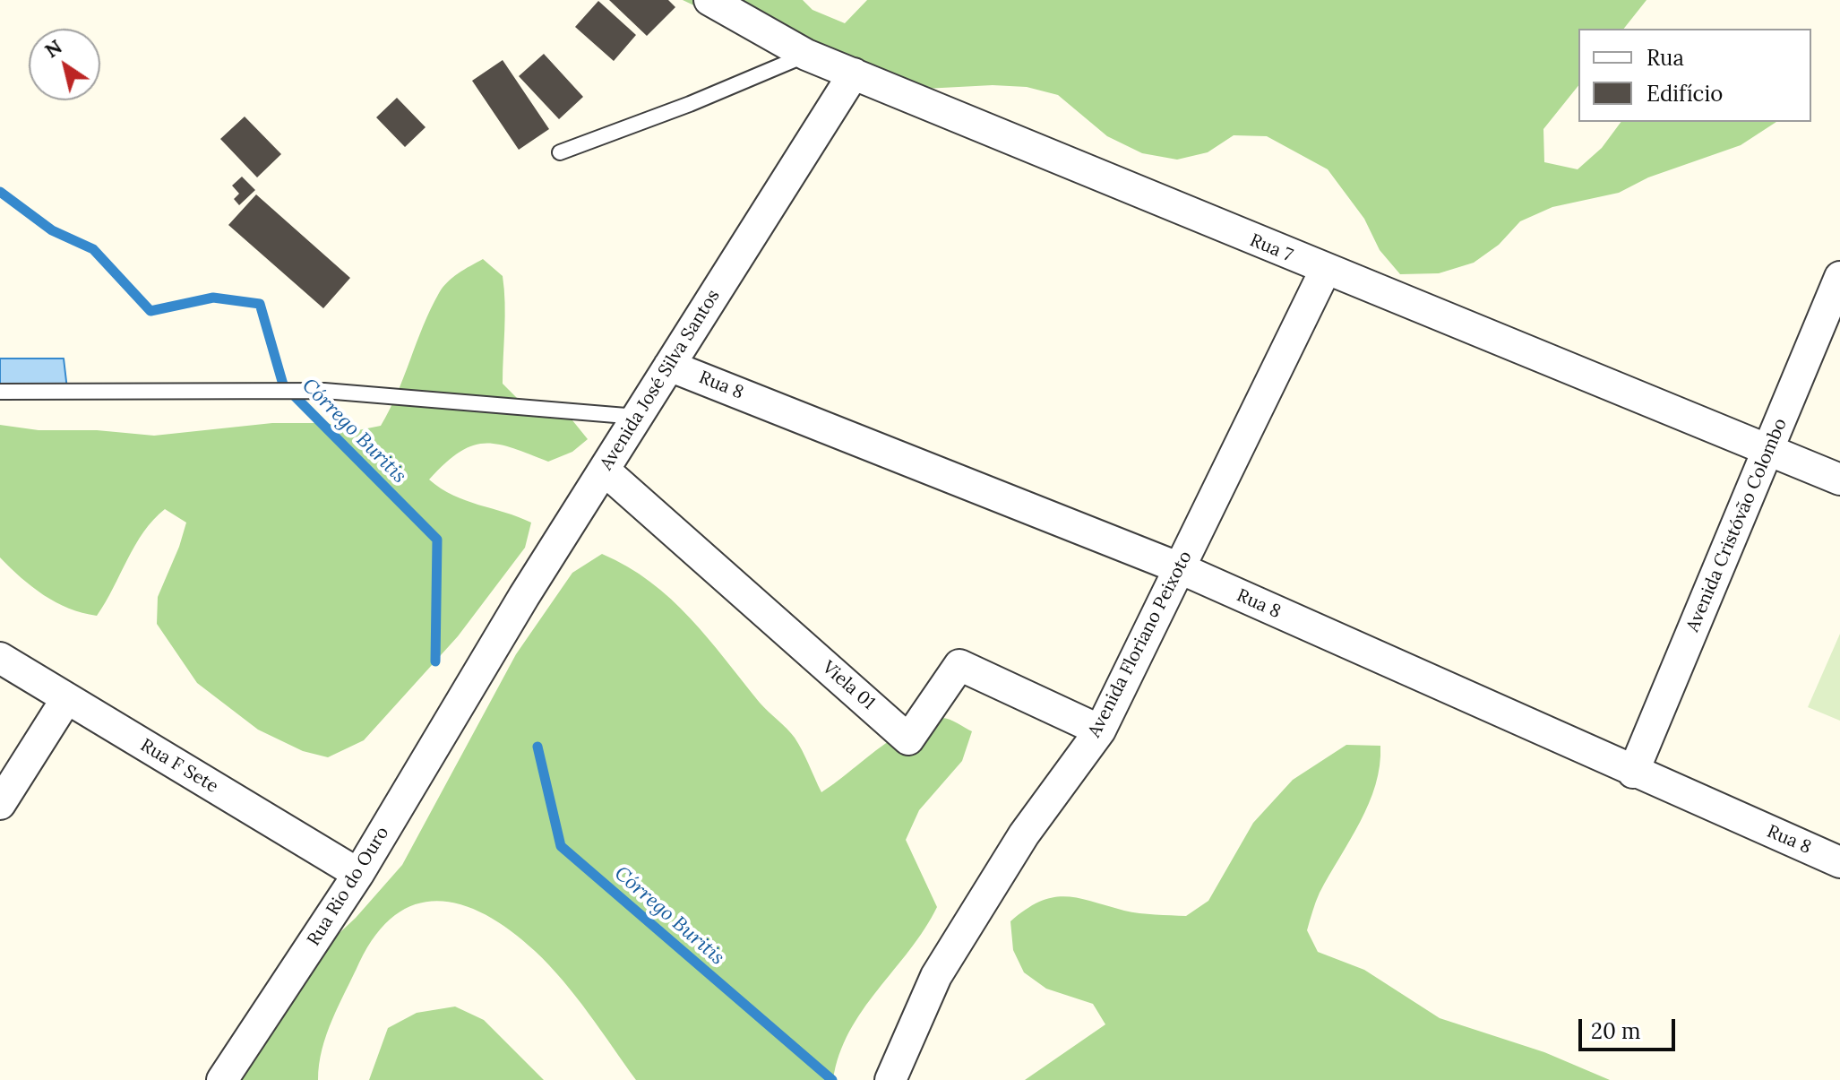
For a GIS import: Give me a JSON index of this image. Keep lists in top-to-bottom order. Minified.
{"streets":{"street":["Rua 7","Avenida José Silva Santos","Rua 8","Avenida Cristóvão Colombo","Avenida Floriano Peixoto","Viela 01","Rua F Sete","Rua Rio do Ouro"]},"crossings":[["Rua 7","Avenida José Silva Santos"],["Rua 7","Avenida Cristóvão Colombo"],["Rua 7","Avenida Floriano Peixoto"],["Avenida José Silva Santos","Rua 8"],["Avenida José Silva Santos","Viela 01"],["Avenida José Silva Santos","Rua Rio do Ouro"],["Rua 8","Avenida Cristóvão Colombo"],["Rua 8","Avenida Floriano Peixoto"],["Avenida Floriano Peixoto","Viela 01"],["Rua F Sete","Rua Rio do Ouro"]],"water":["Córrego Buritis"],"legend":["Rua","Edifício"],"scale_bar":"20 m","north":"top left"}
